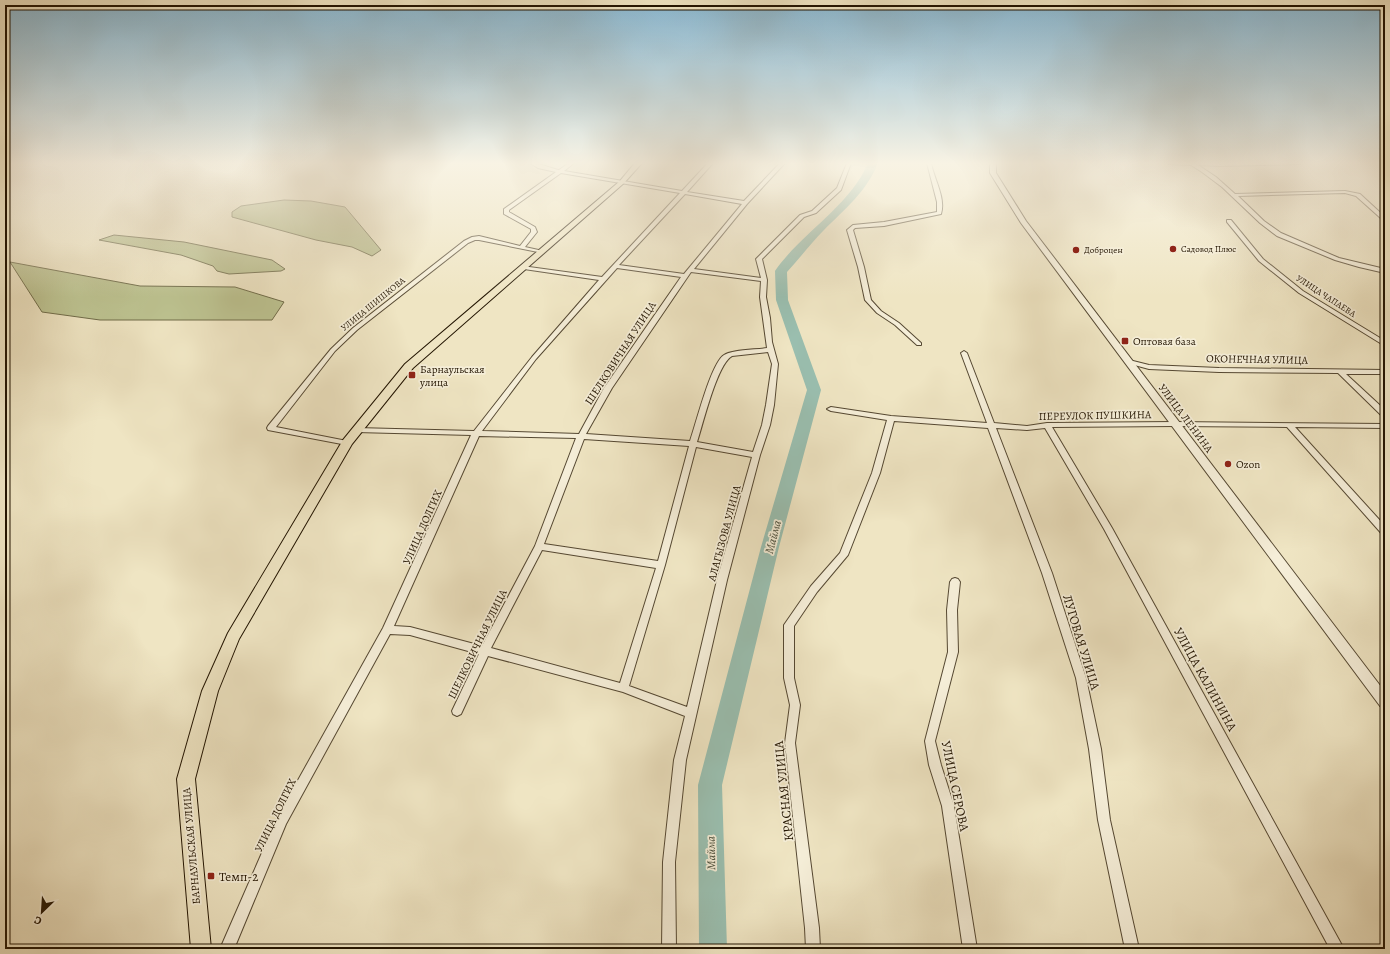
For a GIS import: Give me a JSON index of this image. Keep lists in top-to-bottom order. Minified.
{"streets":{"main road":["БАРНАУЛЬСКАЯ УЛИЦА"],"street":["УЛИЦА ЧАПАЕВА","УЛИЦА ШИШКОВА","ШЕЛКОВИЧНАЯ УЛИЦА","ОКОНЕЧНАЯ УЛИЦА","ПЕРЕУЛОК ПУШКИНА","УЛИЦА ЛЕНИНА","УЛИЦА ДОЛГИХ","АЛАГЫЗОВА УЛИЦА","ЛУГОВАЯ УЛИЦА","УЛИЦА КАЛИНИНА","УЛИЦА СЕРОВА","КРАСНАЯ УЛИЦА"]},"crossings":[["УЛИЦА ШИШКОВА","БАРНАУЛЬСКАЯ УЛИЦА"],["ОКОНЕЧНАЯ УЛИЦА","УЛИЦА ЛЕНИНА"],["ПЕРЕУЛОК ПУШКИНА","УЛИЦА ЛЕНИНА"],["ПЕРЕУЛОК ПУШКИНА","ЛУГОВАЯ УЛИЦА"],["ПЕРЕУЛОК ПУШКИНА","УЛИЦА КАЛИНИНА"],["ПЕРЕУЛОК ПУШКИНА","КРАСНАЯ УЛИЦА"]],"water":["Майма"],"places":{"other":["Садовод Плюс","Доброцен","Ozon"],"transit":["Оптовая база","Барнаульская улица","Темп-2"]},"north":"bottom left"}
